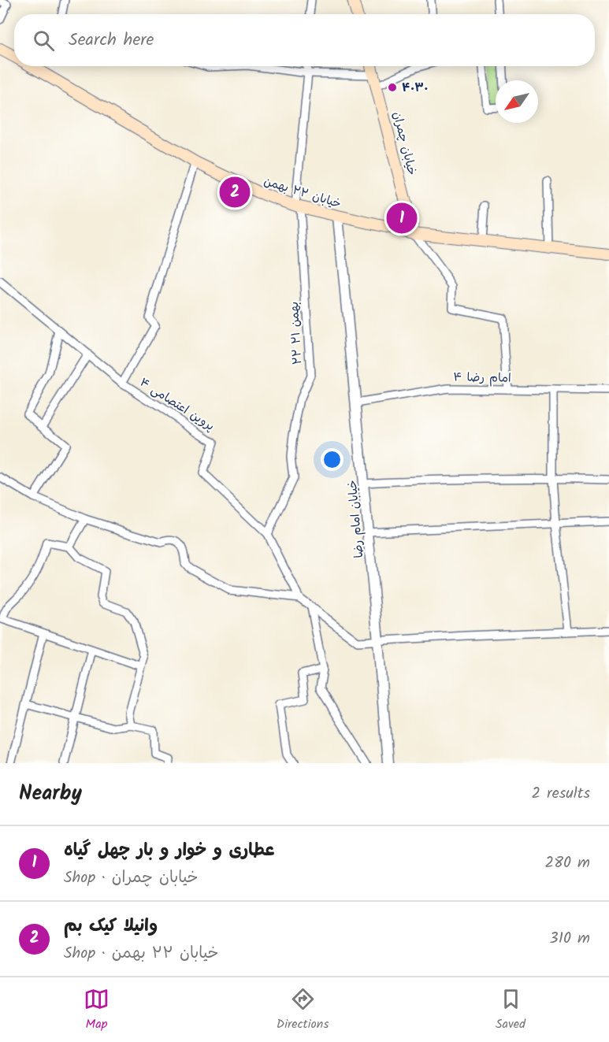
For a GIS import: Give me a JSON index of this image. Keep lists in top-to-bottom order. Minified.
{"streets":{"main road":["خیابان چمران","خیابان ۲۲ بهمن"],"street":["۲۲ بهمن ۲۱","امام رضا ۴","پروین اعتصامی ۴","خیابان امام رضا"]},"crossings":[["خیابان چمران","خیابان ۲۲ بهمن"],["خیابان ۲۲ بهمن","۲۲ بهمن ۲۱"],["خیابان ۲۲ بهمن","خیابان امام رضا"],["۲۲ بهمن ۲۱","پروین اعتصامی ۴"],["امام رضا ۴","خیابان امام رضا"]],"places":["۴۰۳۰"],"north":"bottom left","page":{"search":"Search here","pins":["2","1"],"heading":["Nearby","2 results"],"list":[{"mark":"1","name":"عطاری و خوار و بار چهل گیاه","note":"Shop · خیابان چمران","value":"280 m"},{"mark":"2","name":"وانیلا کیک بم","note":"Shop · خیابان ۲۲ بهمن","value":"310 m"}],"nav":["Map","Directions","Saved"]}}
